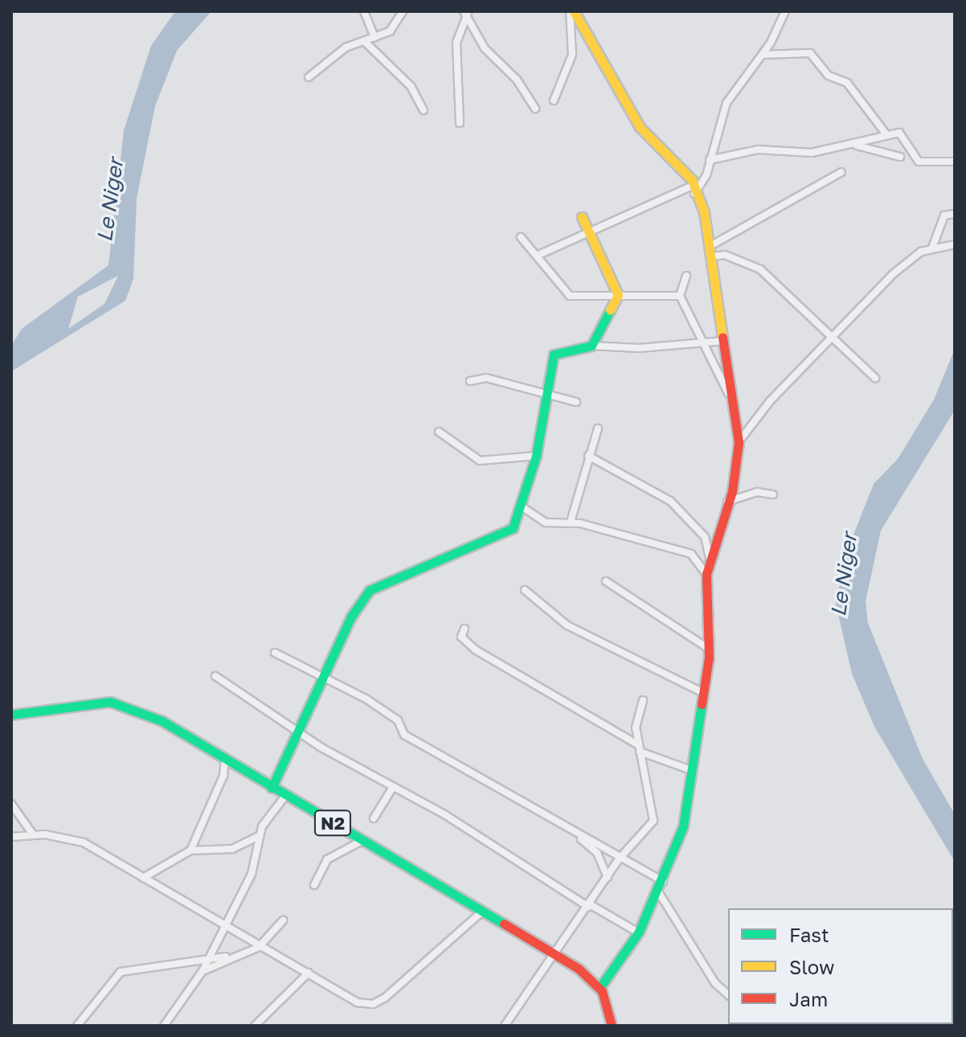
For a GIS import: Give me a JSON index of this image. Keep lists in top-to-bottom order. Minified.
{"streets":{"main road":["N2"]},"water":["Le Niger"],"legend":["Fast","Slow","Jam"]}
